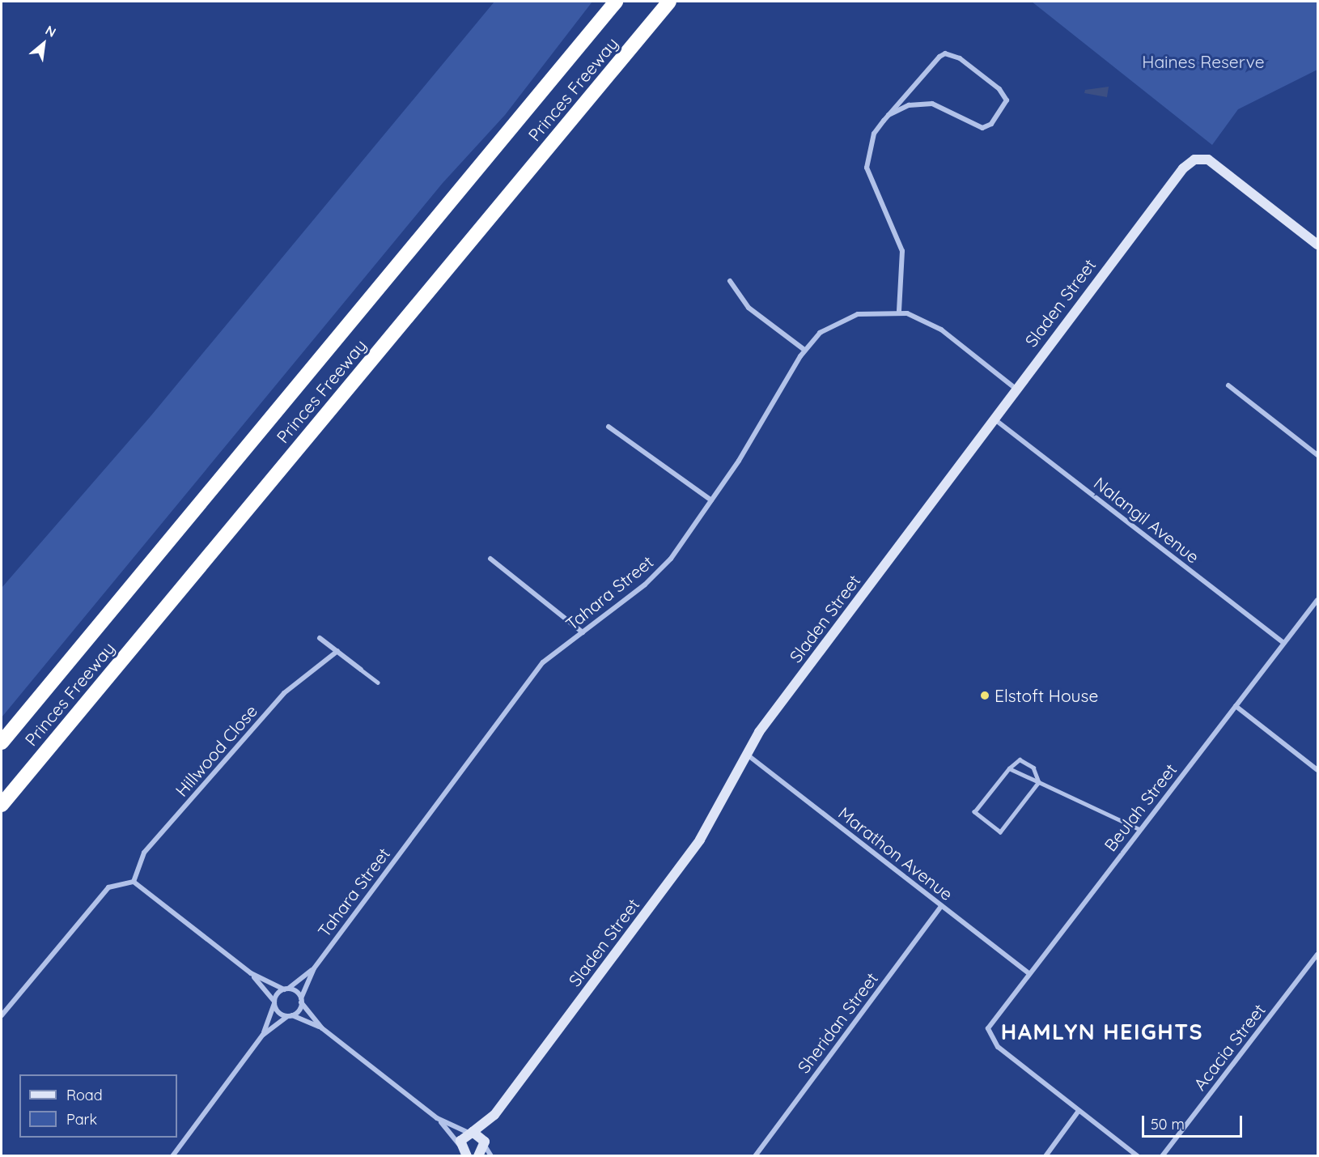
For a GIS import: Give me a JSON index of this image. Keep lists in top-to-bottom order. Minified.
{"streets":{"highway":["Princes Freeway"],"street":["Sladen Street","Nalangil Avenue","Tahara Street","Hillwood Close","Beulah Street","Marathon Avenue","Sheridan Street","Acacia Street"]},"crossings":[["Sladen Street","Nalangil Avenue"],["Sladen Street","Tahara Street"],["Sladen Street","Marathon Avenue"],["Nalangil Avenue","Beulah Street"],["Beulah Street","Marathon Avenue"],["Marathon Avenue","Sheridan Street"]],"districts":["HAMLYN HEIGHTS"],"parks":["Haines Reserve"],"places":["Elstoft House"],"legend":["Road","Park"],"scale_bar":"50 m","north":"top right"}
